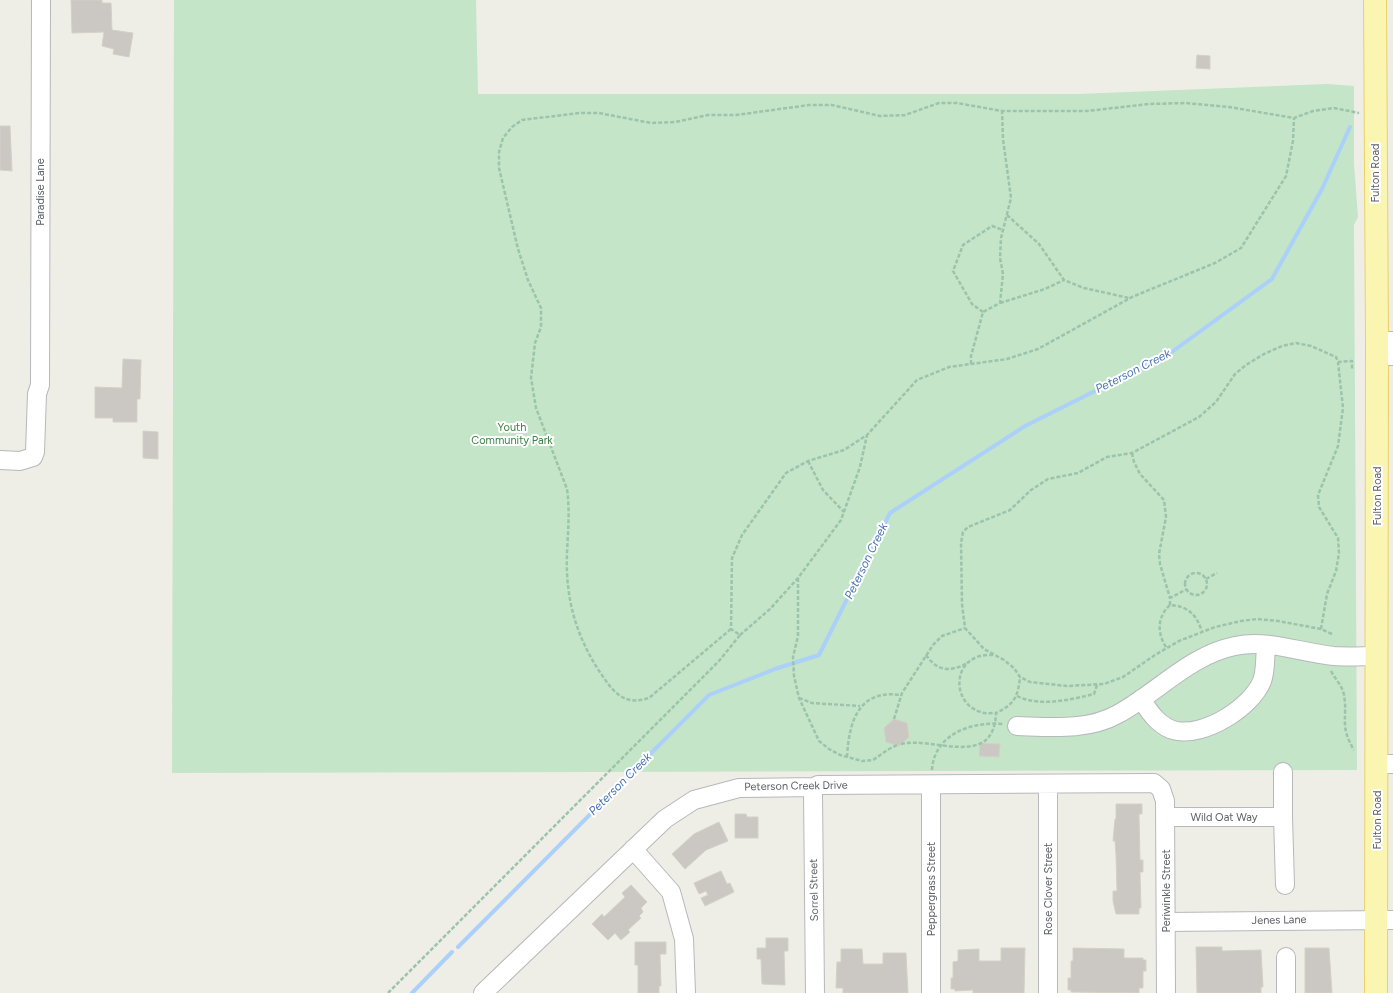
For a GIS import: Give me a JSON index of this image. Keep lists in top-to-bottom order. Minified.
{"streets":{"main road":["Fulton Road"],"street":["Paradise Lane","Peterson Creek Drive","Wild Oat Way","Peppergrass Street","Rose Clover Street","Sorrel Street","Periwinkle Street","Jenes Lane"]},"crossings":[["Fulton Road","Jenes Lane"],["Peterson Creek Drive","Peppergrass Street"],["Peterson Creek Drive","Rose Clover Street"],["Peterson Creek Drive","Sorrel Street"],["Peterson Creek Drive","Periwinkle Street"],["Wild Oat Way","Periwinkle Street"],["Periwinkle Street","Jenes Lane"]],"water":["Peterson Creek"],"parks":["Youth Community Park"]}
